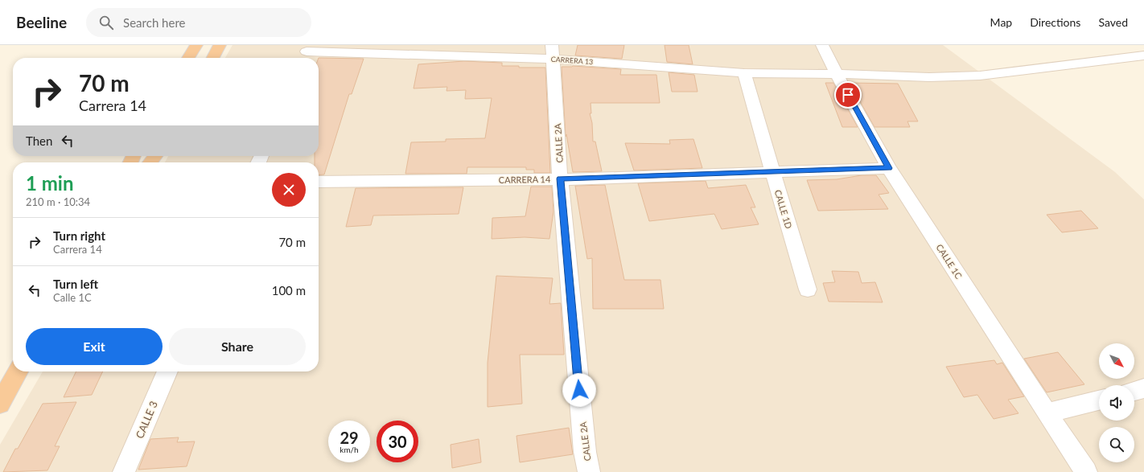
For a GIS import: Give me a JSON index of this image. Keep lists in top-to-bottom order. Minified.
{"streets":{"street":["CARRERA 13","CALLE 2A","CARRERA 14","CALLE 1D","CALLE 1C","CALLE 3"]},"crossings":[["CARRERA 13","CALLE 2A"],["CARRERA 13","CALLE 1D"],["CARRERA 13","CALLE 1C"],["CALLE 2A","CARRERA 14"],["CARRERA 14","CALLE 1D"],["CARRERA 14","CALLE 1C"]],"north":"bottom right","page":{"header":"Beeline","search":"Search here","nav":["Map","Directions","Saved"],"turn":["70 m","Carrera 14"],"then":"Then","heading":["1 min","210 m · 10:34"],"list":[{"name":"Turn right","note":"Carrera 14","value":"70 m"},{"name":"Turn left","note":"Calle 1C","value":"100 m"}],"buttons":["Exit","Share"],"speed":"29 km/h","limit":"30"}}
